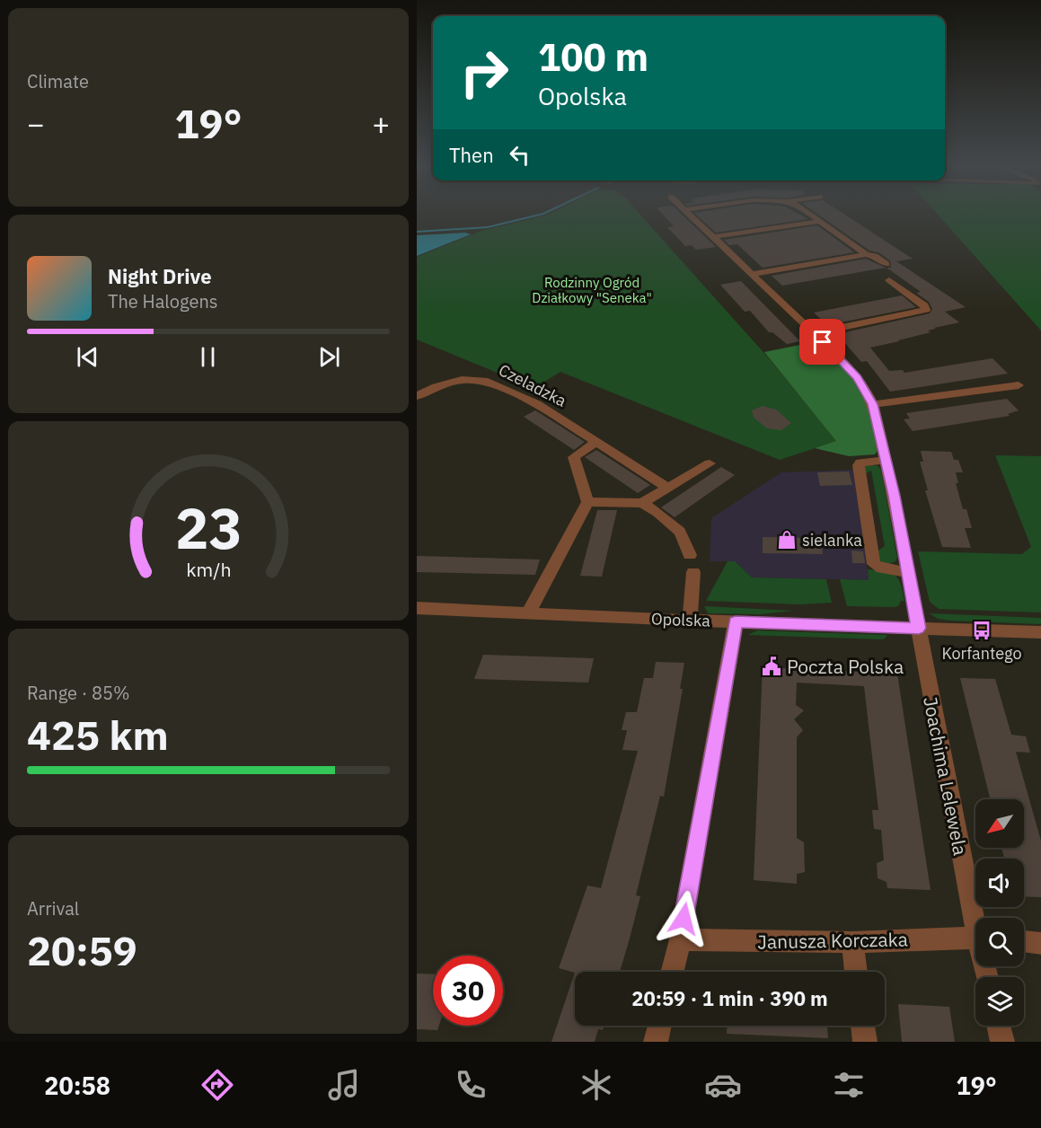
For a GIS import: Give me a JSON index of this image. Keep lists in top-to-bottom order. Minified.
{"streets":{"street":["Czeladzka","Opolska","Joachima Lelewela","Janusza Korczaka"]},"crossings":[["Opolska","Joachima Lelewela"]],"parks":["Rodzinny Ogród Działkowy \"Seneka\""],"places":{"shop":["sielanka"],"bus stop":["Korfantego"],"public building":["Poczta Polska"]},"north":"bottom left","page":{"tile":["Climate",["Range · 85%","425 km"],["Arrival","20:59"]],"turn":["100 m","Opolska"],"heat":["−","19°","+"],"then":"Then","song":["Night Drive","The Halogens"],"limit":"30","trip":"20:59 · 1 min · 390 m","tabs":["20:58","19°"],"gauge":["23","km/h"]}}
